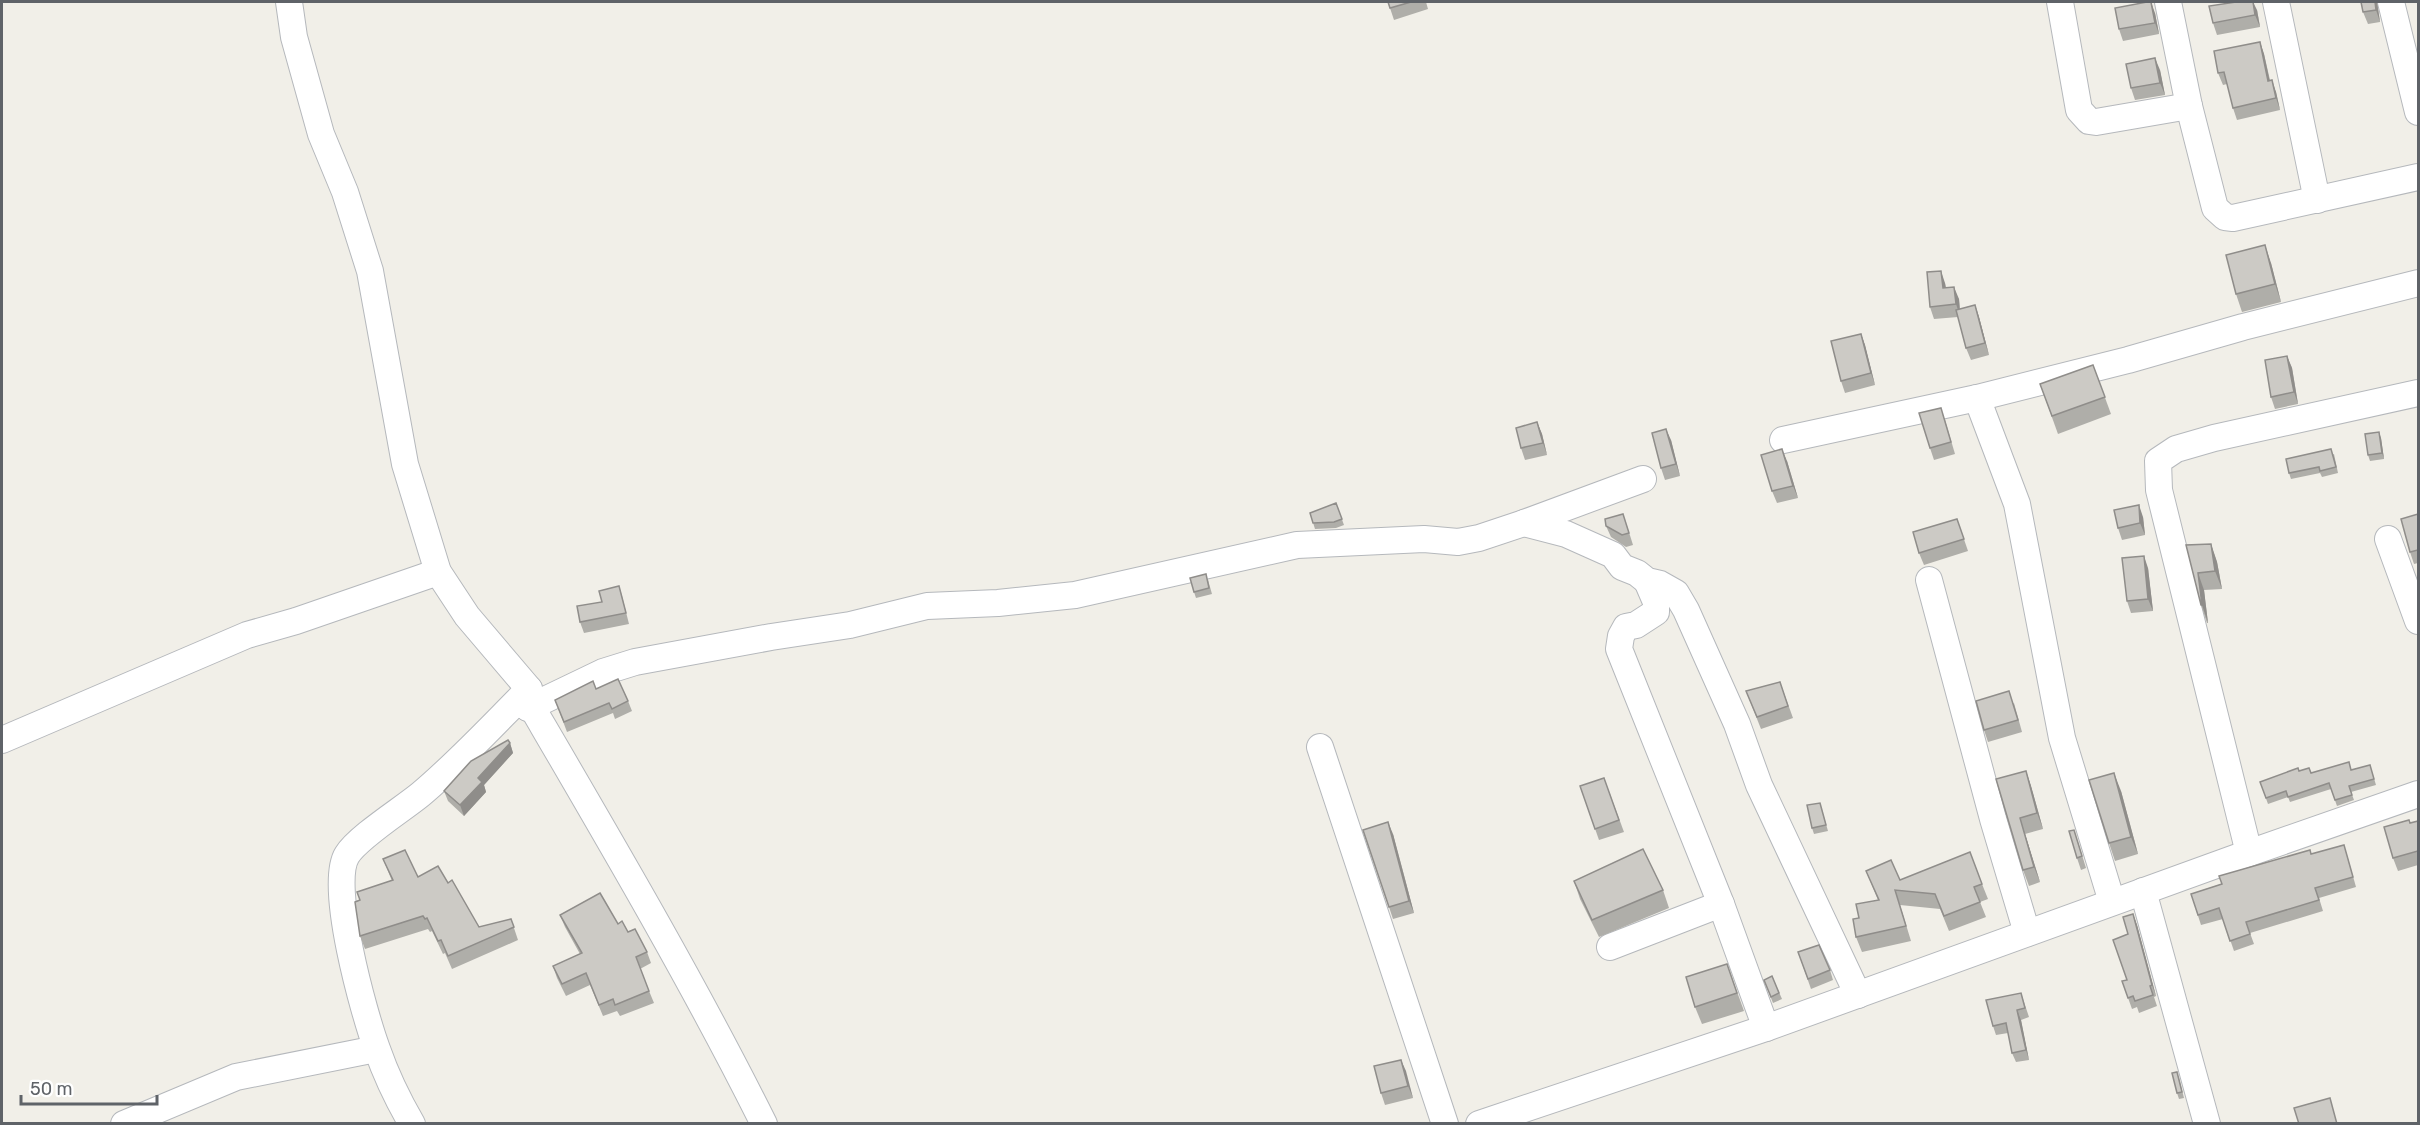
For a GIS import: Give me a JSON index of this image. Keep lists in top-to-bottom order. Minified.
{"scale_bar":"50 m"}
